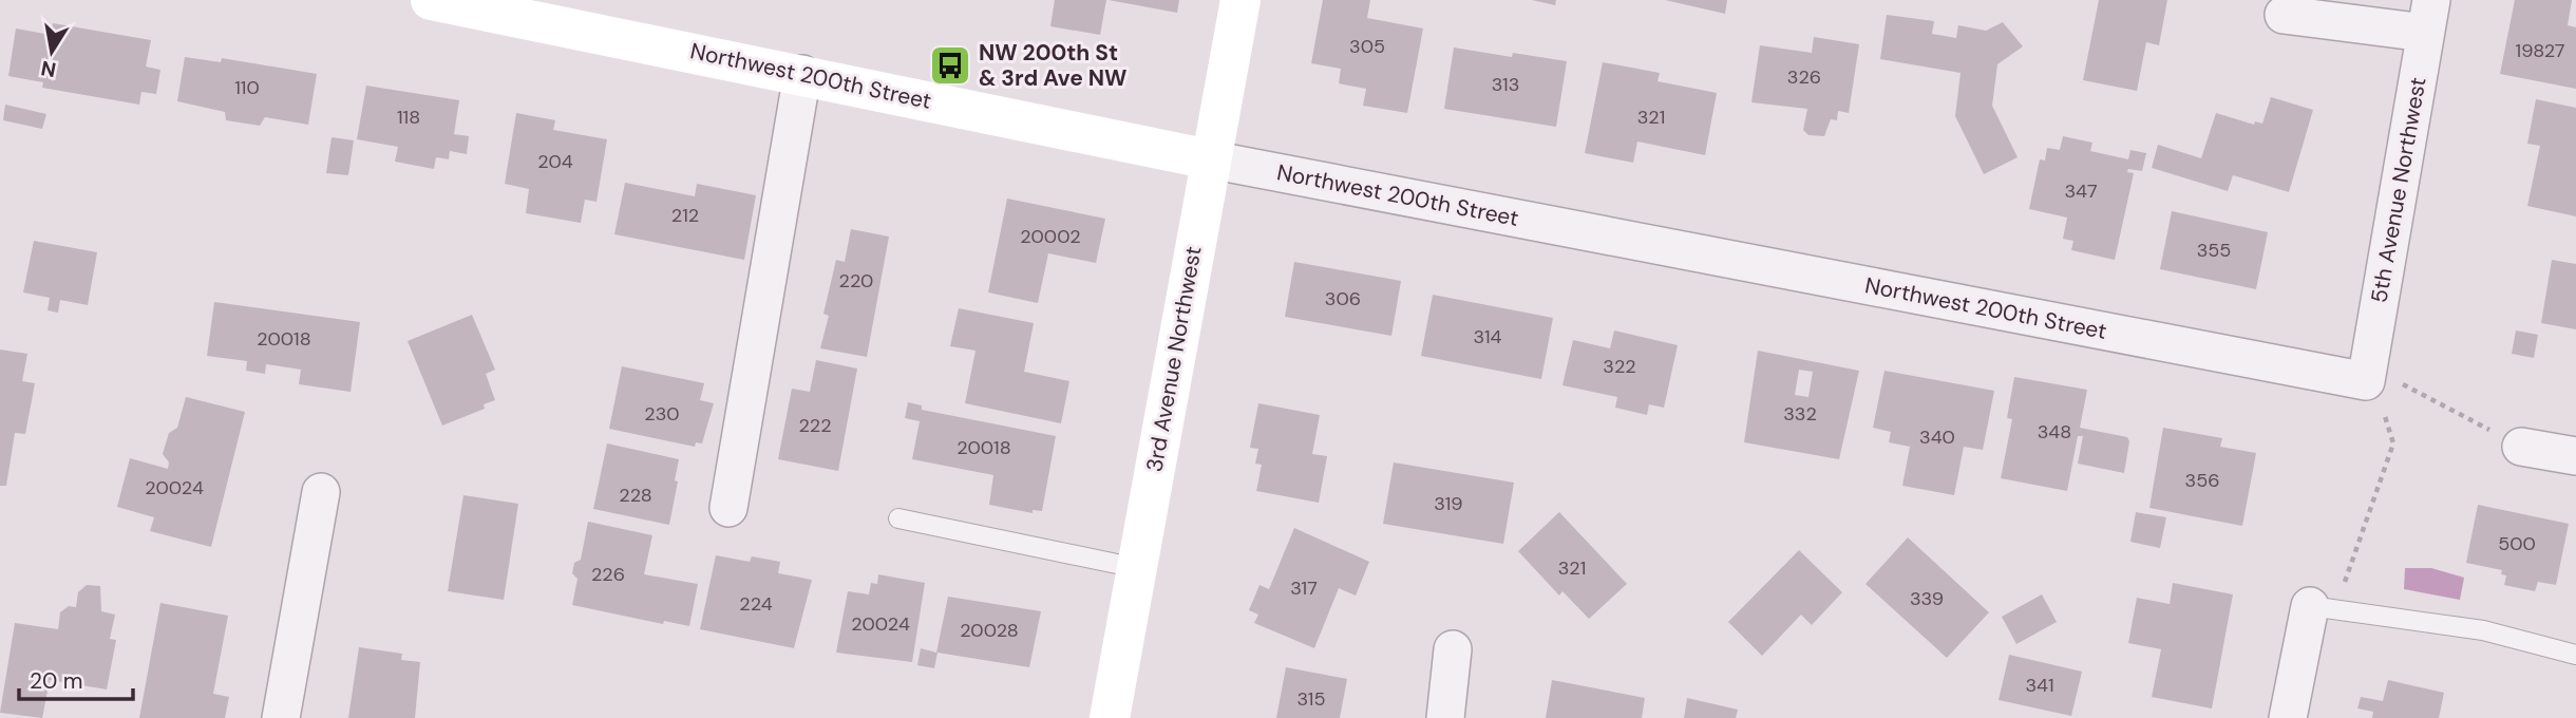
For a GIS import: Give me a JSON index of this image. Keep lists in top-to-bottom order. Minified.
{"streets":{"street":["Northwest 200th Street","5th Avenue Northwest","3rd Avenue Northwest"]},"crossings":[["Northwest 200th Street","5th Avenue Northwest"],["Northwest 200th Street","3rd Avenue Northwest"]],"places":{"bus stop":["NW 200th St & 3rd Ave NW"]},"house_numbers":["305","19827","326","313","110","118","321","204","347","212","20002","355","220","306","314","20018","322","230","332","222","348","340","20018","356","20024","228","319","500","321","226","317","339","224","20024","20028","341","315"],"scale_bar":"20 m","north":"bottom"}
